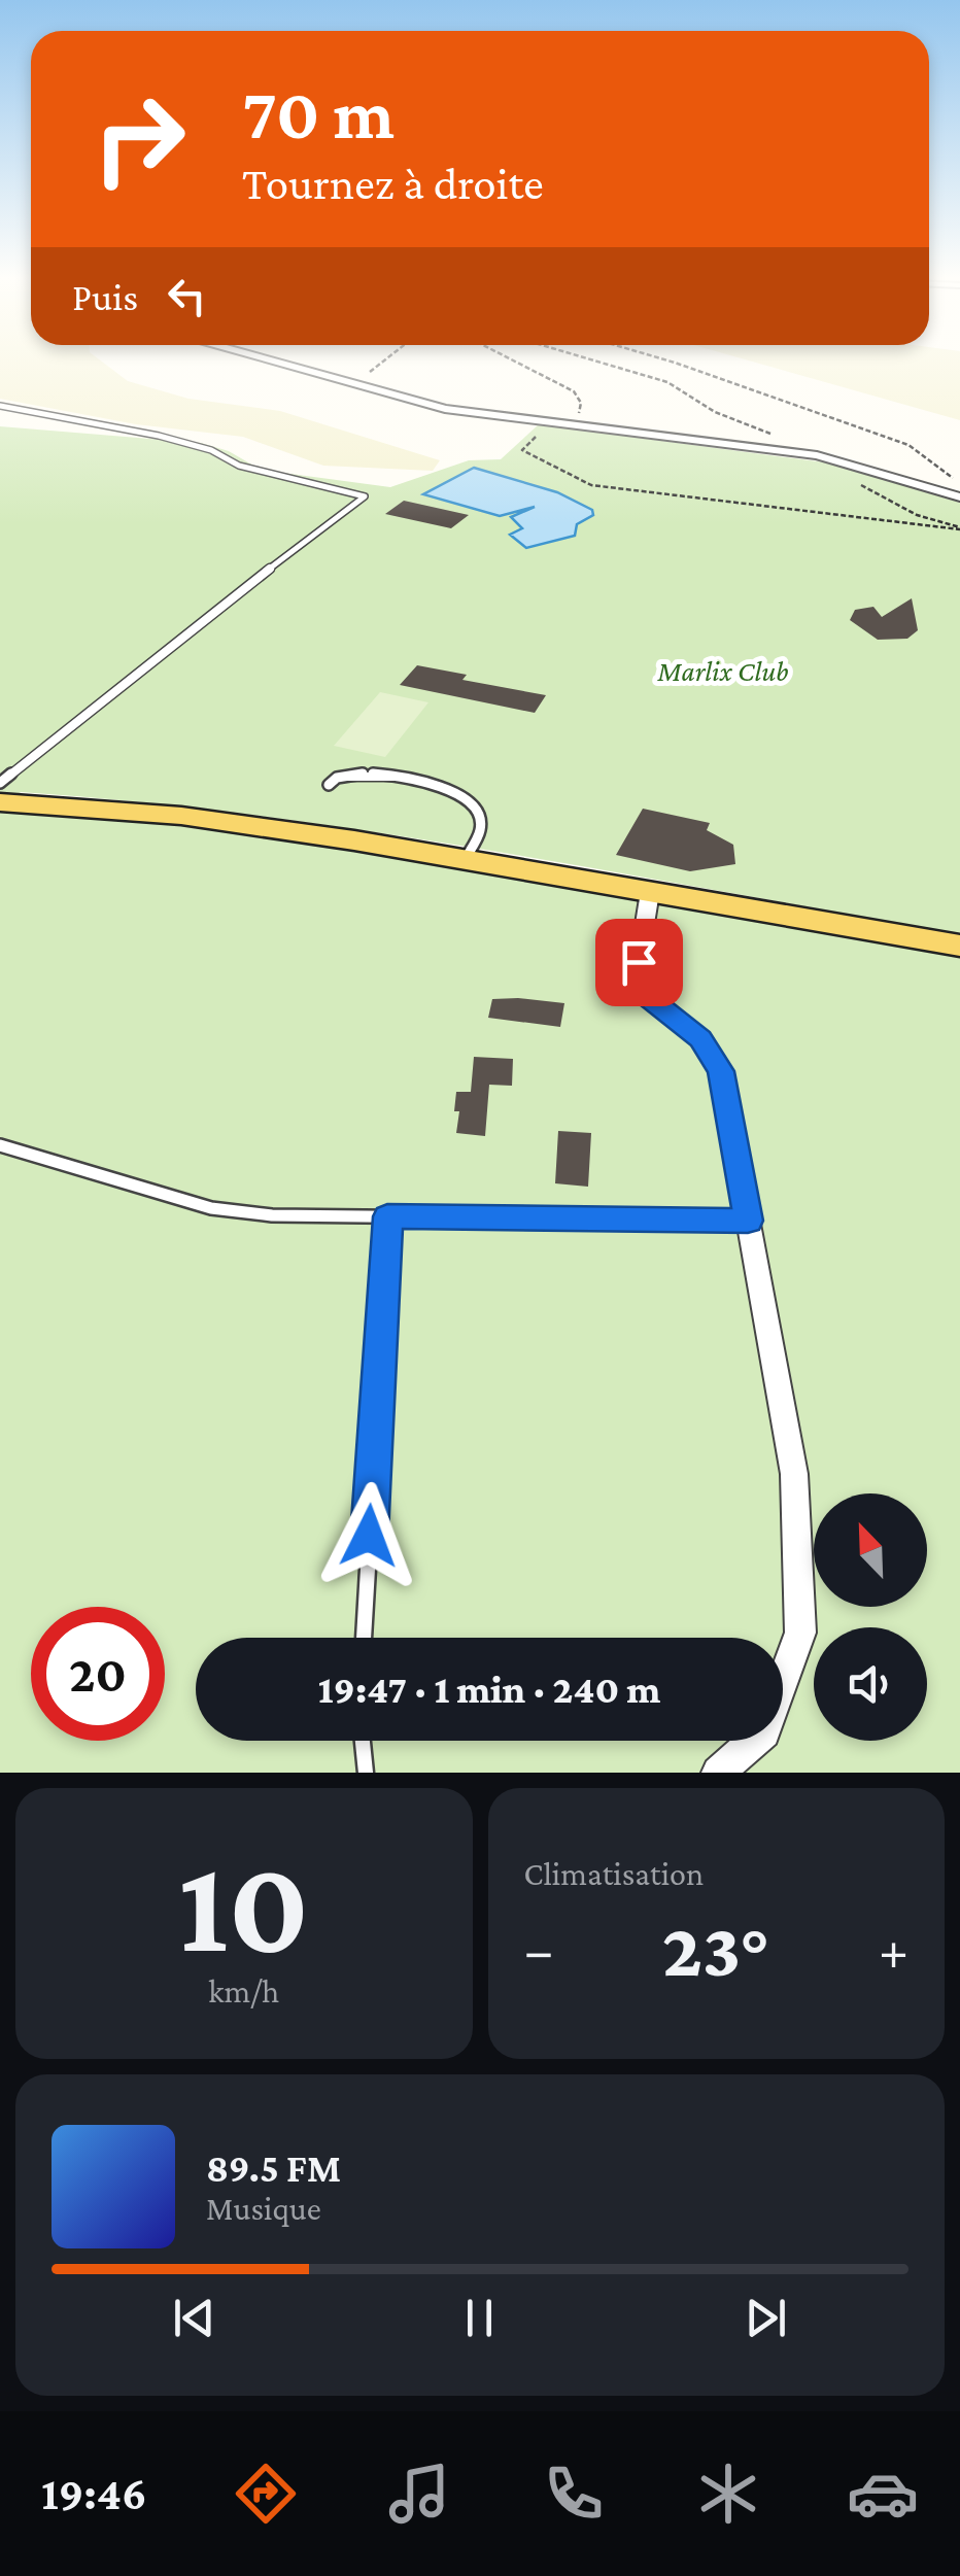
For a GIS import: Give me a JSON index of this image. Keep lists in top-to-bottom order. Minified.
{"parks":["Marlix Club"],"north":"top left","page":{"turn":["70 m","Tournez à droite"],"then":"Puis","limit":"20","trip":"19:47 · 1 min · 240 m","tile":[["10","km/h"],"Climatisation"],"heat":["−","23°","+"],"song":["89.5 FM","Musique"],"tabs":"19:46"}}
